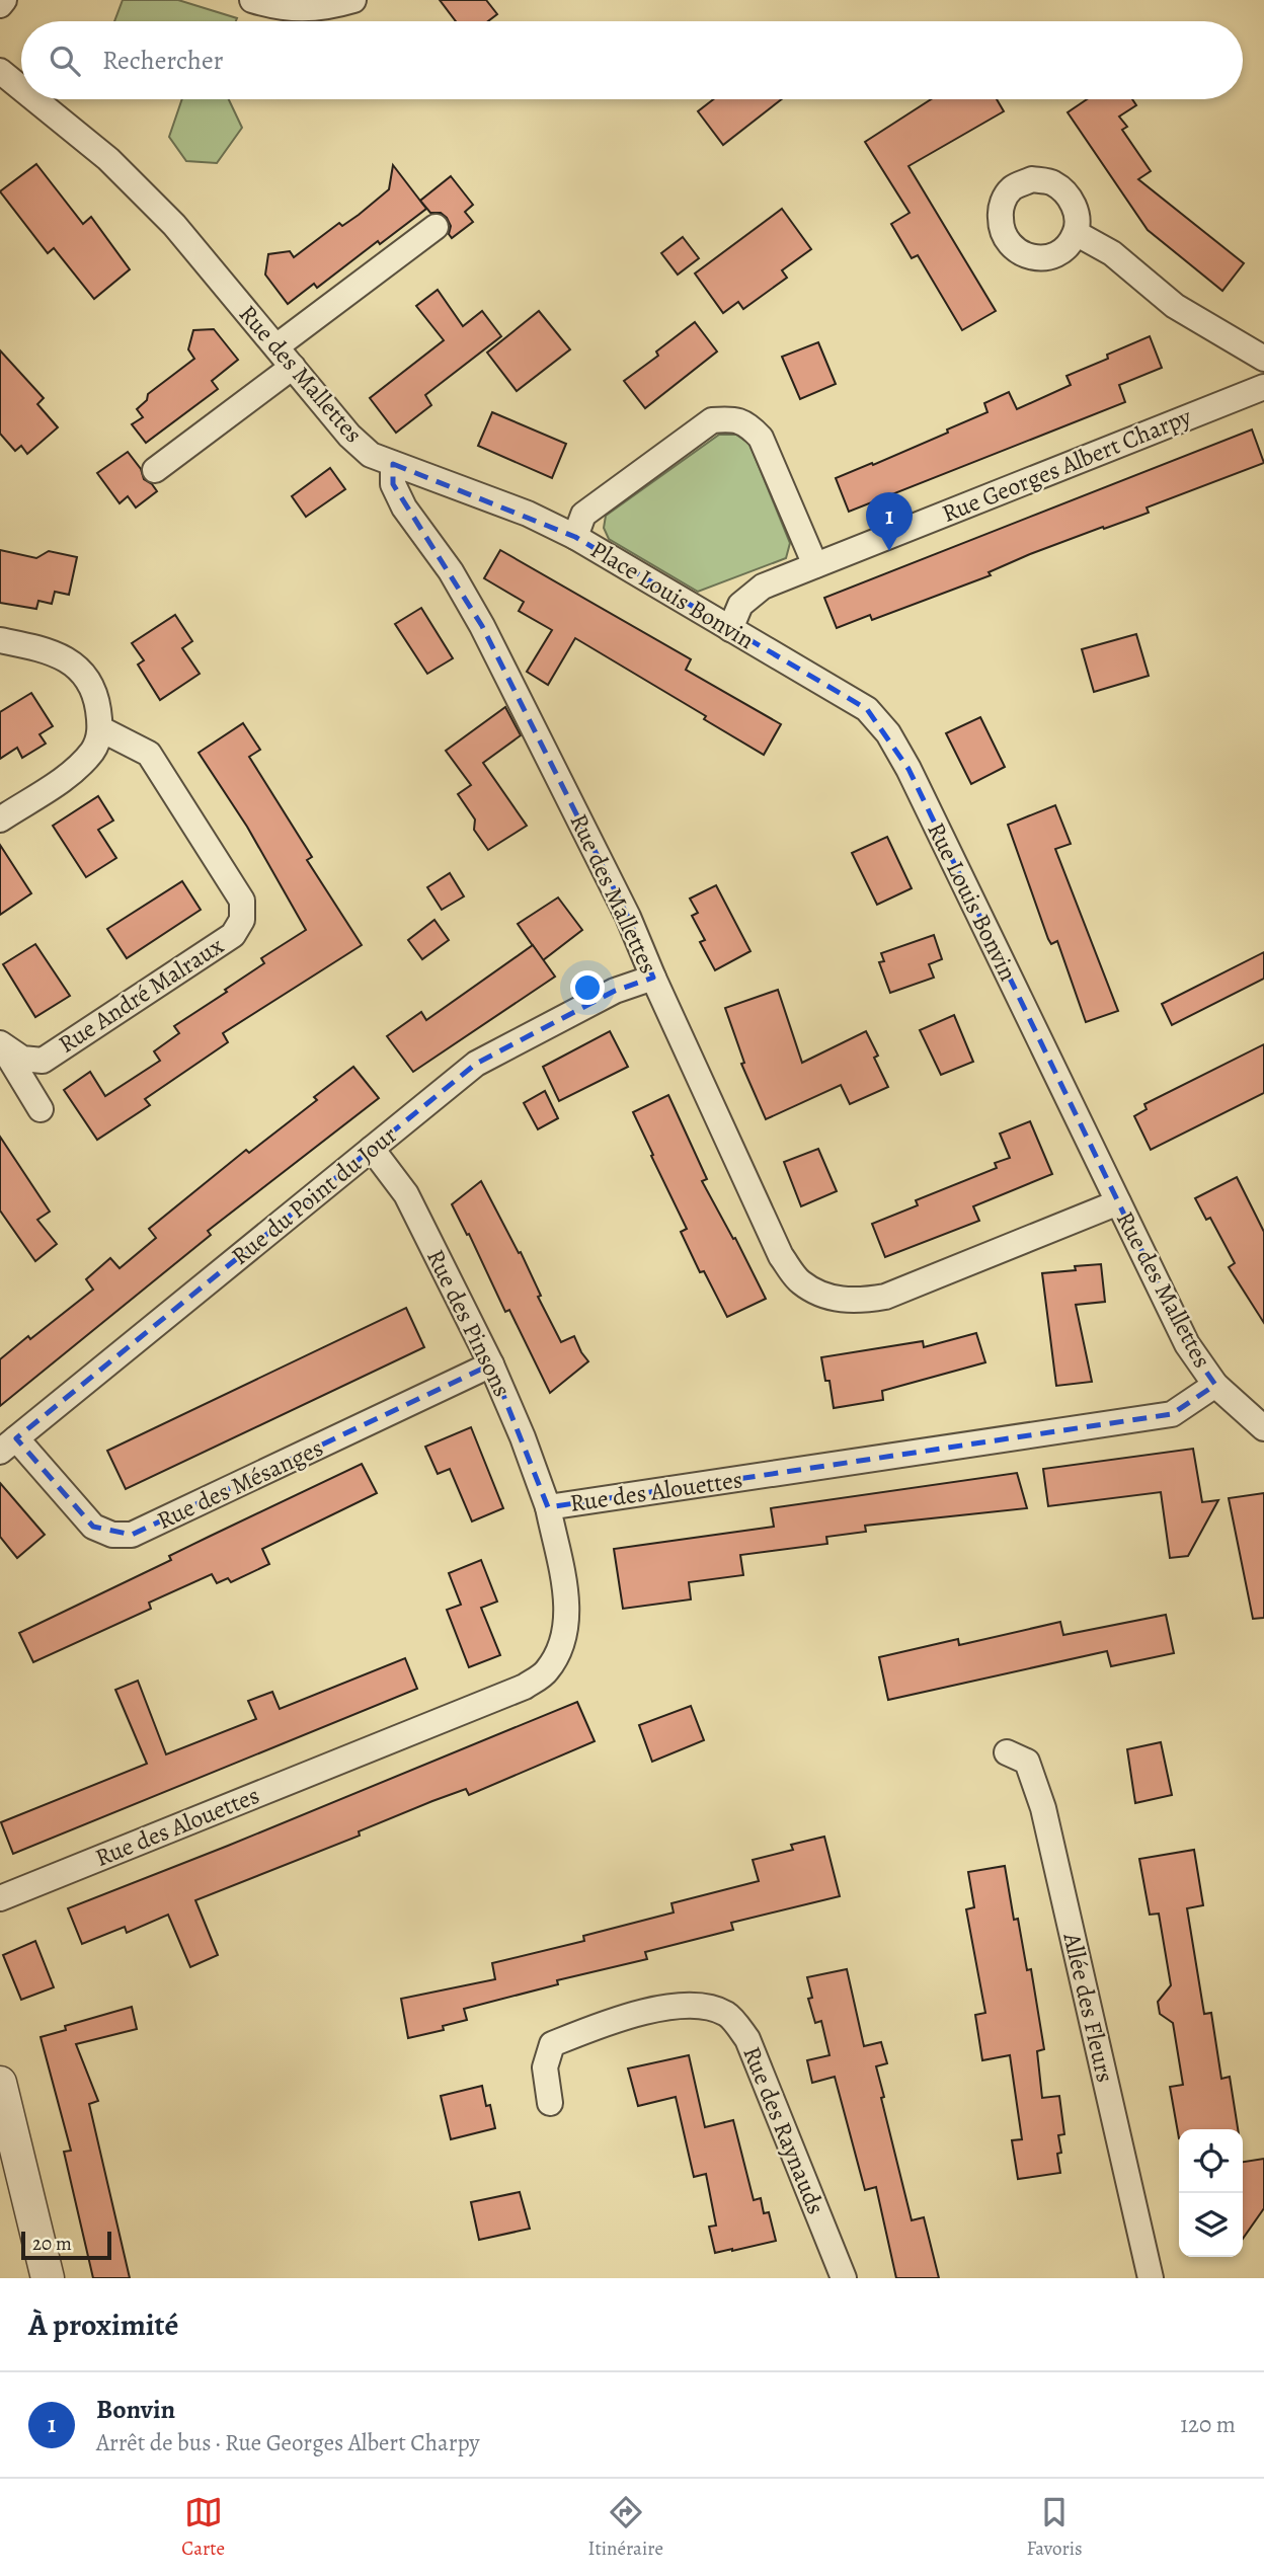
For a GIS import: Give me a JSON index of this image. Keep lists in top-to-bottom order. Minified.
{"streets":{"street":["Rue des Mallettes","Rue Georges Albert Charpy","Place Louis Bonvin","Rue Louis Bonvin","Rue André Malraux","Rue du Point du Jour","Rue des Pinsons","Rue des Mésanges","Rue des Alouettes","Allée des Fleurs","Rue des Raynauds"]},"crossings":[["Rue des Mallettes","Place Louis Bonvin"],["Rue des Mallettes","Rue Louis Bonvin"],["Rue des Mallettes","Rue du Point du Jour"],["Rue des Mallettes","Rue des Alouettes"],["Rue Georges Albert Charpy","Place Louis Bonvin"],["Place Louis Bonvin","Rue Louis Bonvin"],["Rue du Point du Jour","Rue des Pinsons"],["Rue du Point du Jour","Rue des Mésanges"],["Rue des Pinsons","Rue des Mésanges"],["Rue des Pinsons","Rue des Alouettes"]],"scale_bar":"20 m","page":{"search":"Rechercher","pins":"1","scale":"20 m","heading":"À proximité","list":[{"mark":"1","name":"Bonvin","note":"Arrêt de bus · Rue Georges Albert Charpy","value":"120 m"}],"nav":["Carte","Itinéraire","Favoris"]}}
